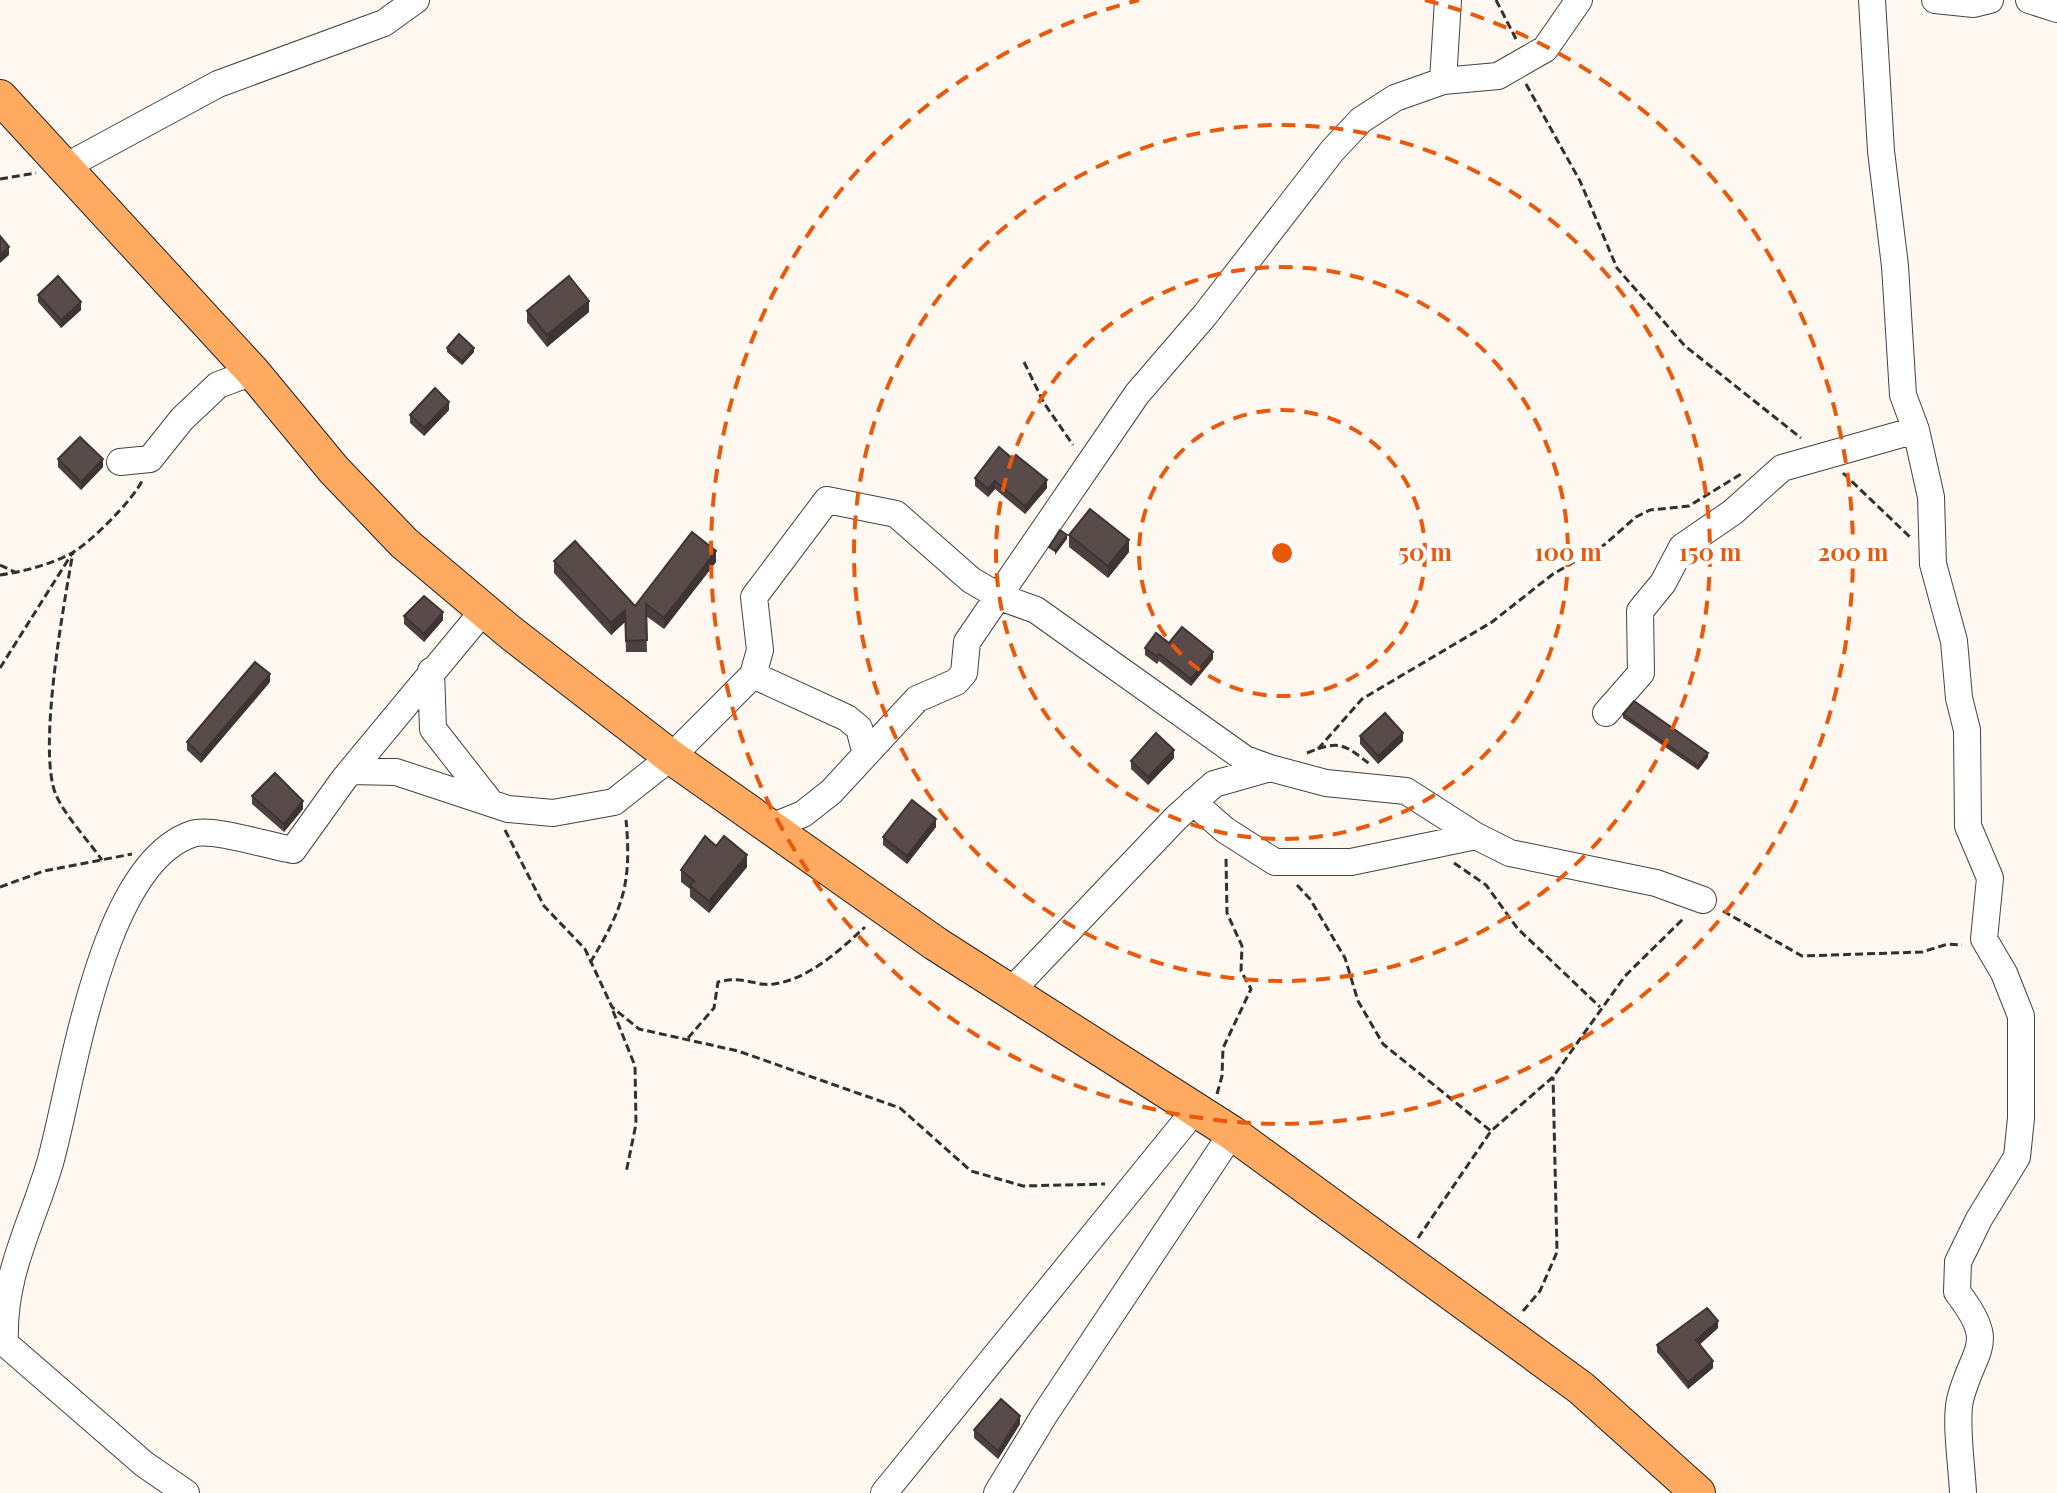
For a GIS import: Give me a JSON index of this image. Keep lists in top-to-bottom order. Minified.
{"rings":["50 m","100 m","150 m","200 m"]}
